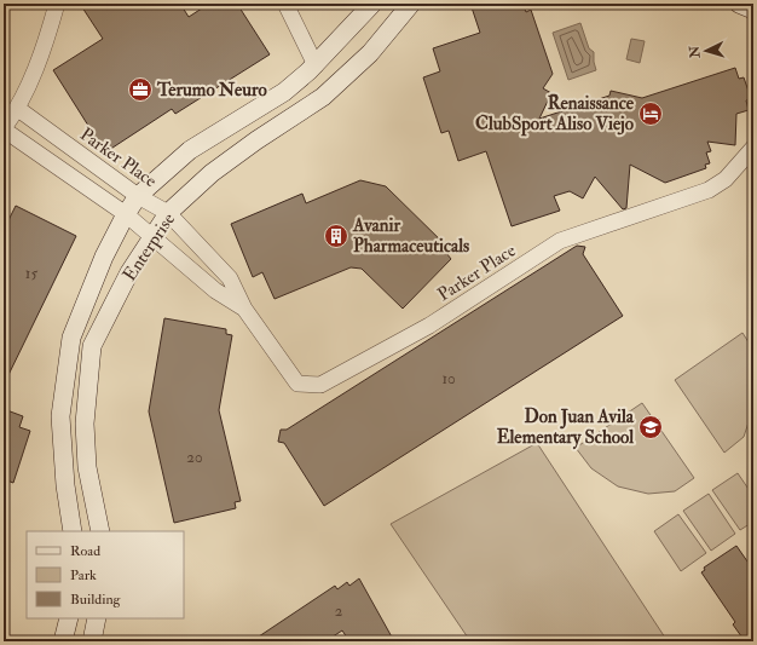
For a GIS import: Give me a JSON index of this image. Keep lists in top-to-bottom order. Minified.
{"streets":{"main road":["Enterprise"],"street":["Parker Place"]},"crossings":[["Parker Place","Enterprise"]],"places":{"office":["Terumo Neuro"],"hotel":["Renaissance ClubSport Aliso Viejo"],"building":["Avanir Pharmaceuticals"],"school or university":["Don Juan Avila Elementary School"]},"house_numbers":["15","10","20","2"],"legend":["Road","Park","Building"],"north":"left"}
